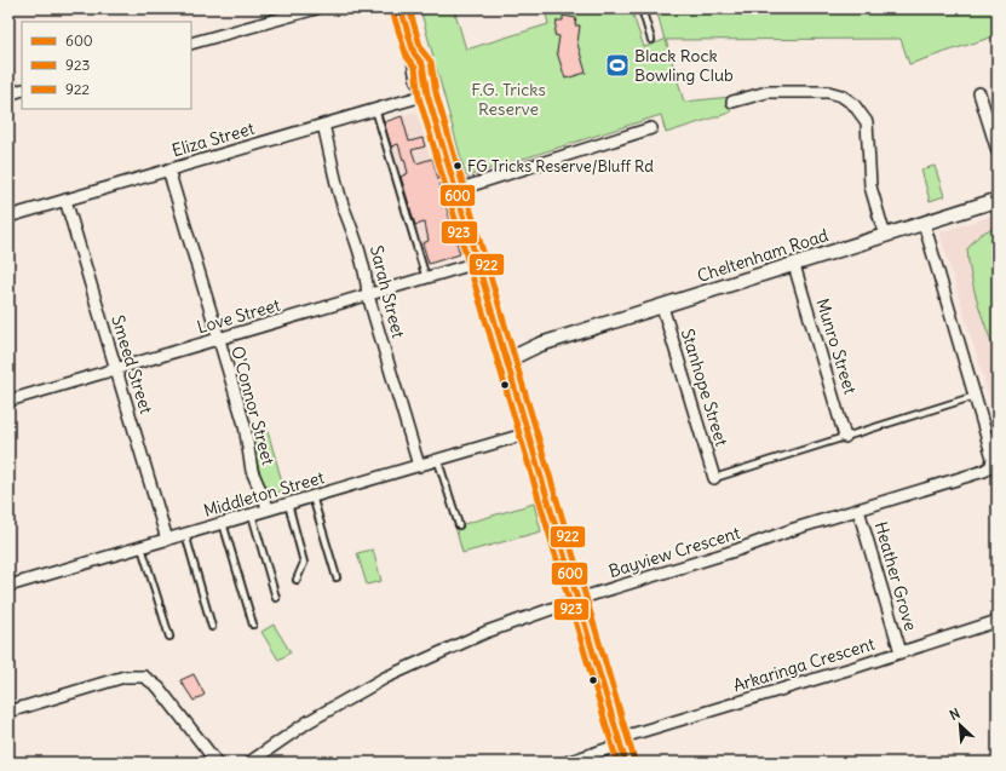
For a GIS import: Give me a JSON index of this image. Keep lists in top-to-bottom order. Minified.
{"streets":{"street":["Eliza Street","Cheltenham Road","Sarah Street","Love Street","Munro Street","Smeed Street","Stanhope Street","O'Connor Street","Middleton Street","Bayview Crescent","Heather Grove","Arkaringa Crescent"]},"crossings":[["Eliza Street","Sarah Street"],["Eliza Street","Smeed Street"],["Eliza Street","O'Connor Street"],["Cheltenham Road","Munro Street"],["Cheltenham Road","Stanhope Street"],["Sarah Street","Love Street"],["Sarah Street","Middleton Street"],["Love Street","Smeed Street"],["Love Street","O'Connor Street"],["Smeed Street","Middleton Street"],["O'Connor Street","Middleton Street"],["Bayview Crescent","Heather Grove"],["Heather Grove","Arkaringa Crescent"]],"parks":["F.G. Tricks Reserve"],"places":{"sports":["Black Rock Bowling Club"],"other":["FG Tricks Reserve/Bluff Rd"]},"lines":["transit line 600","transit line 922","transit line 923"],"legend":["600","923","922"],"north":"top left"}
